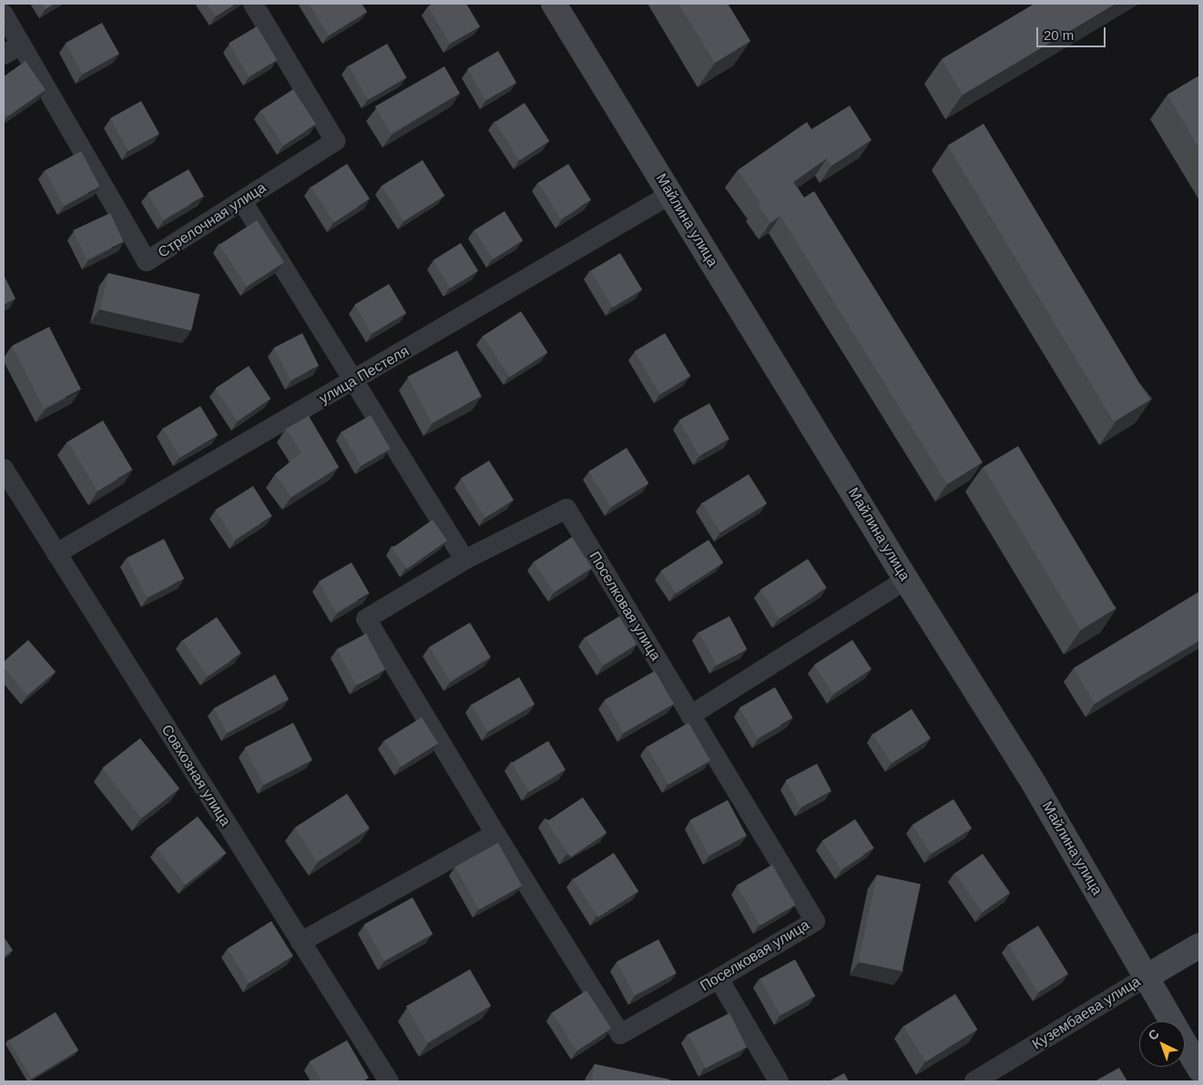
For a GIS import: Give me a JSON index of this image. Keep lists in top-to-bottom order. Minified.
{"streets":{"main road":["Майлина улица","Кузембаева улица"],"street":["Стрелочная улица","улица Пестеля","Поселковая улица","Совхозная улица"]},"crossings":[["Майлина улица","улица Пестеля"],["Майлина улица","Кузембаева улица"],["улица Пестеля","Совхозная улица"]],"scale_bar":"20 m","north":"top left"}
